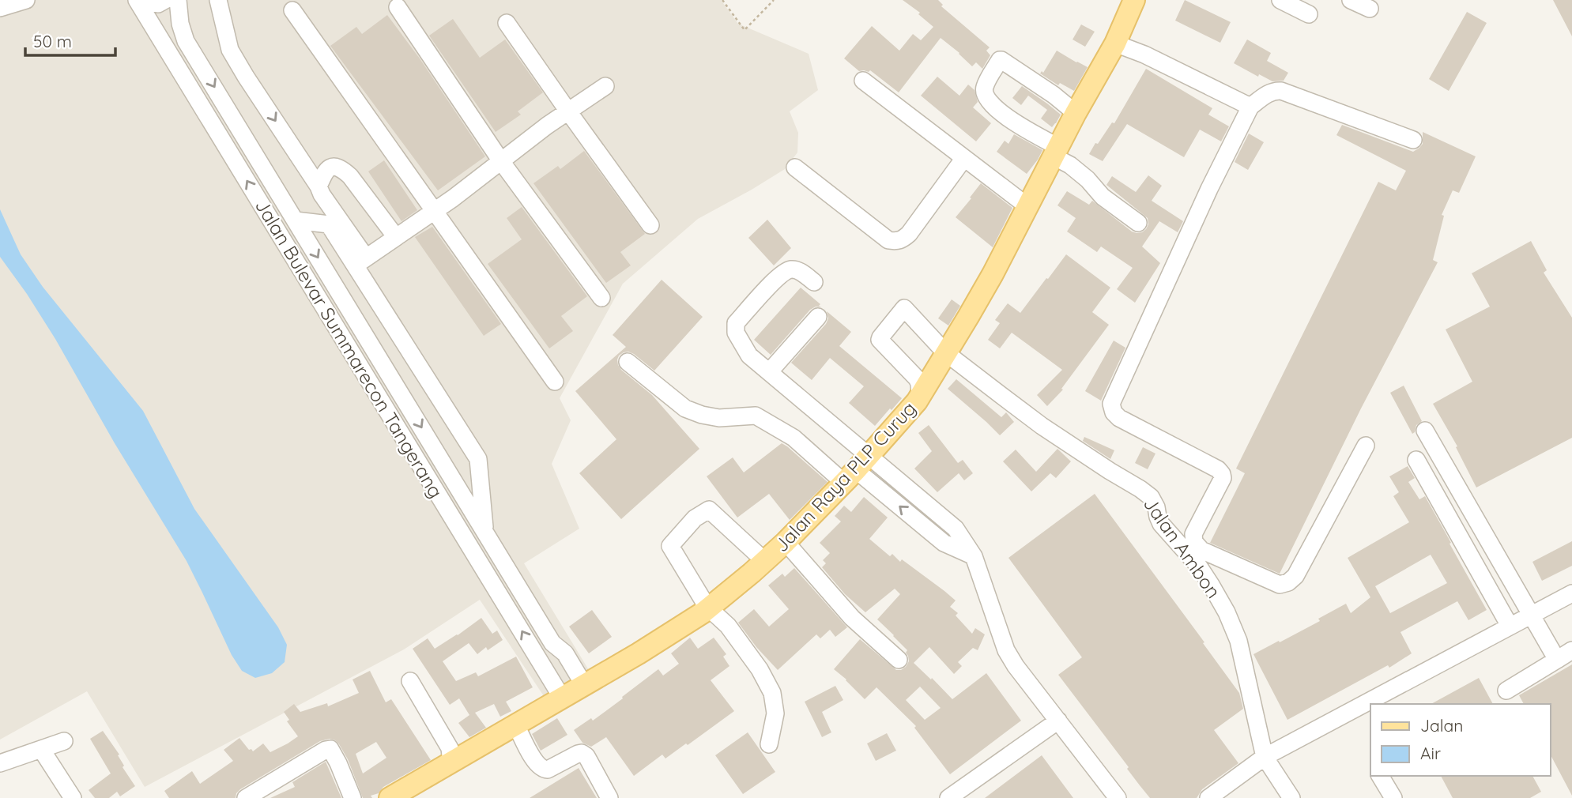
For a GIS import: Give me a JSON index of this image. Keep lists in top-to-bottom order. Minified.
{"streets":{"main road":["Jalan Raya PLP Curug"],"street":["Jalan Bulevar Summarecon Tangerang","Jalan Ambon"]},"crossings":[["Jalan Bulevar Summarecon Tangerang","Jalan Raya PLP Curug"],["Jalan Raya PLP Curug","Jalan Ambon"]],"legend":["Jalan","Air"],"scale_bar":"50 m"}
